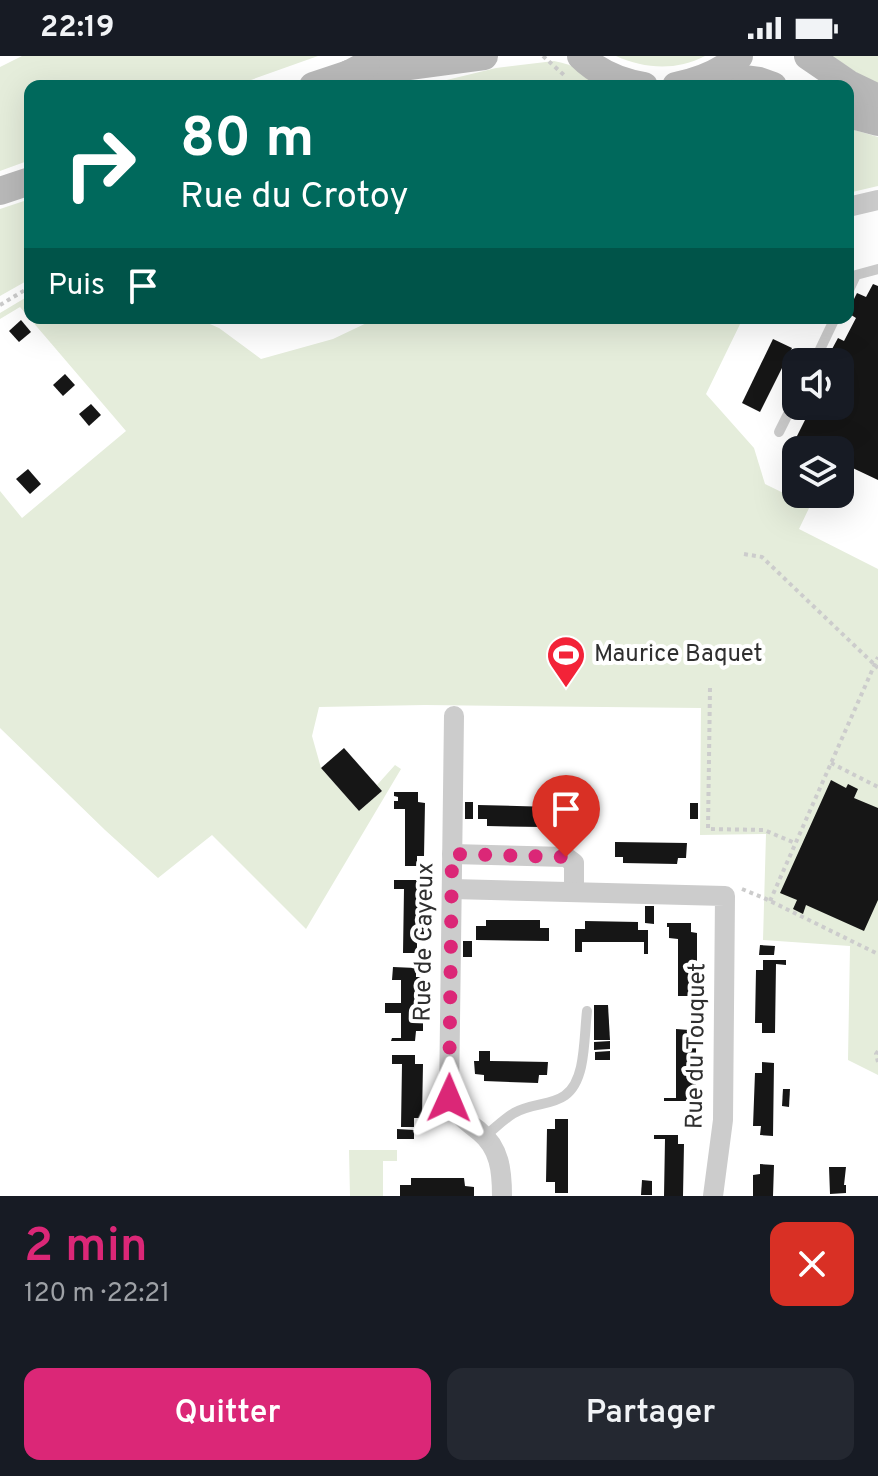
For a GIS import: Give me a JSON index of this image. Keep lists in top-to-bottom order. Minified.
{"streets":{"street":["Rue de Cayeux","Rue du Touquet"]},"places":{"sports":["Maurice Baquet"]},"page":{"status":"22:19","turn":["80 m","Rue du Crotoy"],"then":"Puis","heading":["2 min","120 m · 22:21"],"buttons":["Quitter","Partager"]}}
